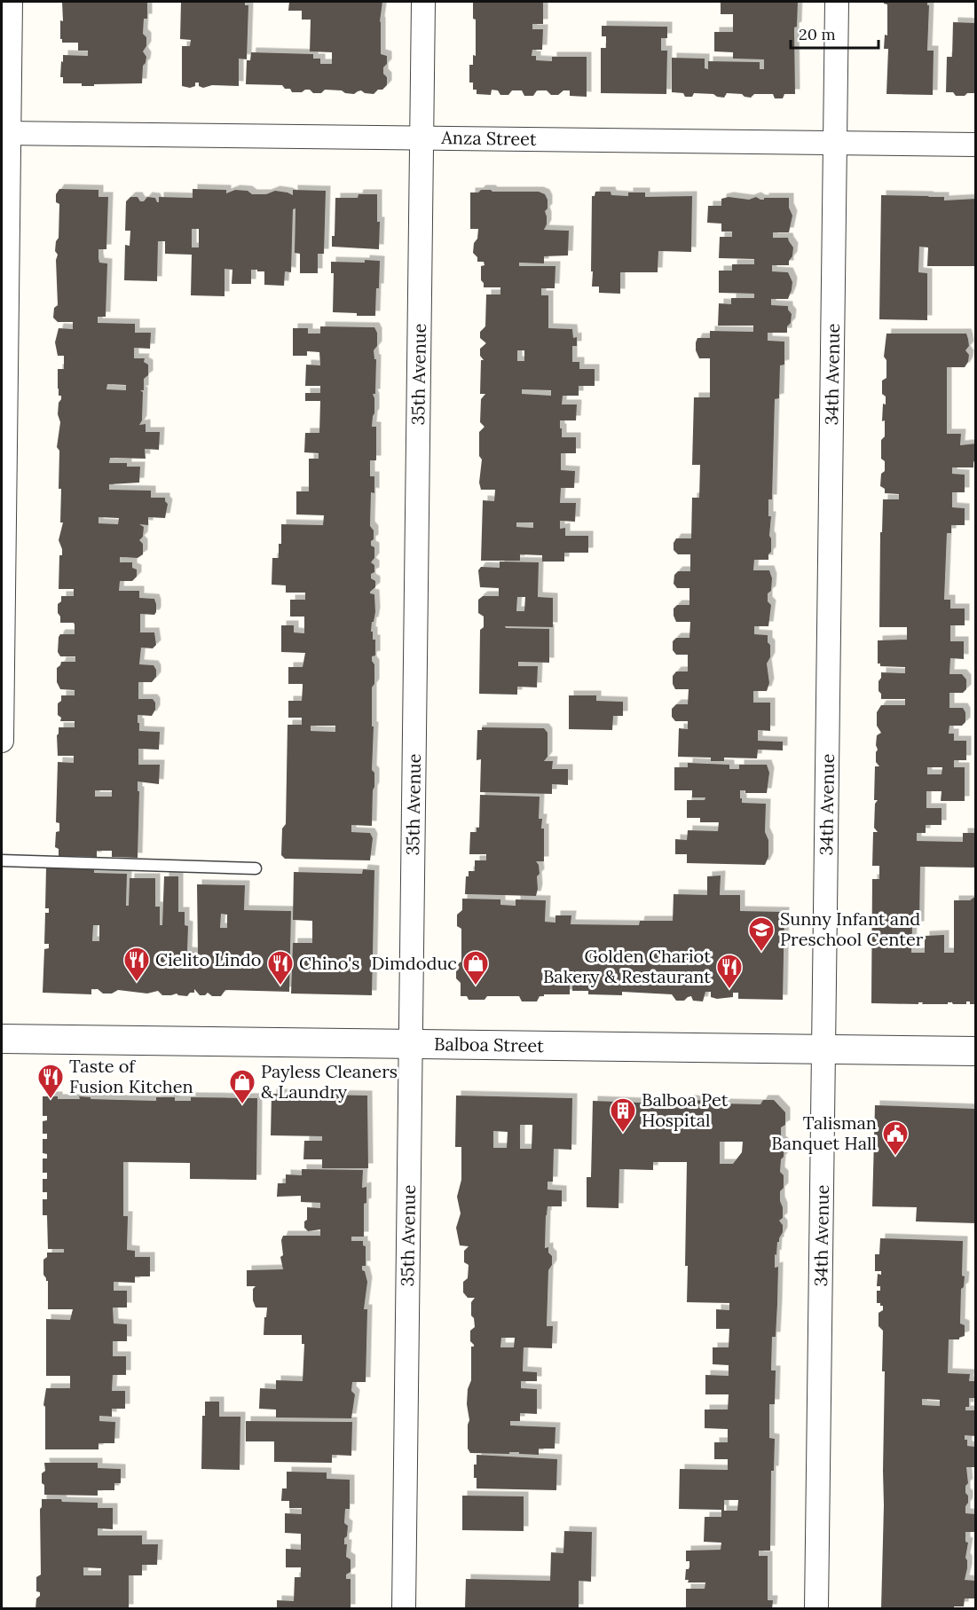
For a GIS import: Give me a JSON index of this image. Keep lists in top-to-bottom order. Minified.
{"streets":{"street":["Anza Street","35th Avenue","34th Avenue","Balboa Street"]},"crossings":[["Anza Street","35th Avenue"],["Anza Street","34th Avenue"],["35th Avenue","Balboa Street"],["34th Avenue","Balboa Street"]],"places":{"school or university":["Sunny Infant and Preschool Center"],"restaurant":["Cielito Lindo","Chino's","Golden Chariot Bakery & Restaurant","Taste of Fusion Kitchen"],"shop":["Dimdoduc","Payless Cleaners & Laundry"],"building":["Balboa Pet Hospital"],"public building":["Talisman Banquet Hall"]},"scale_bar":"20 m"}
